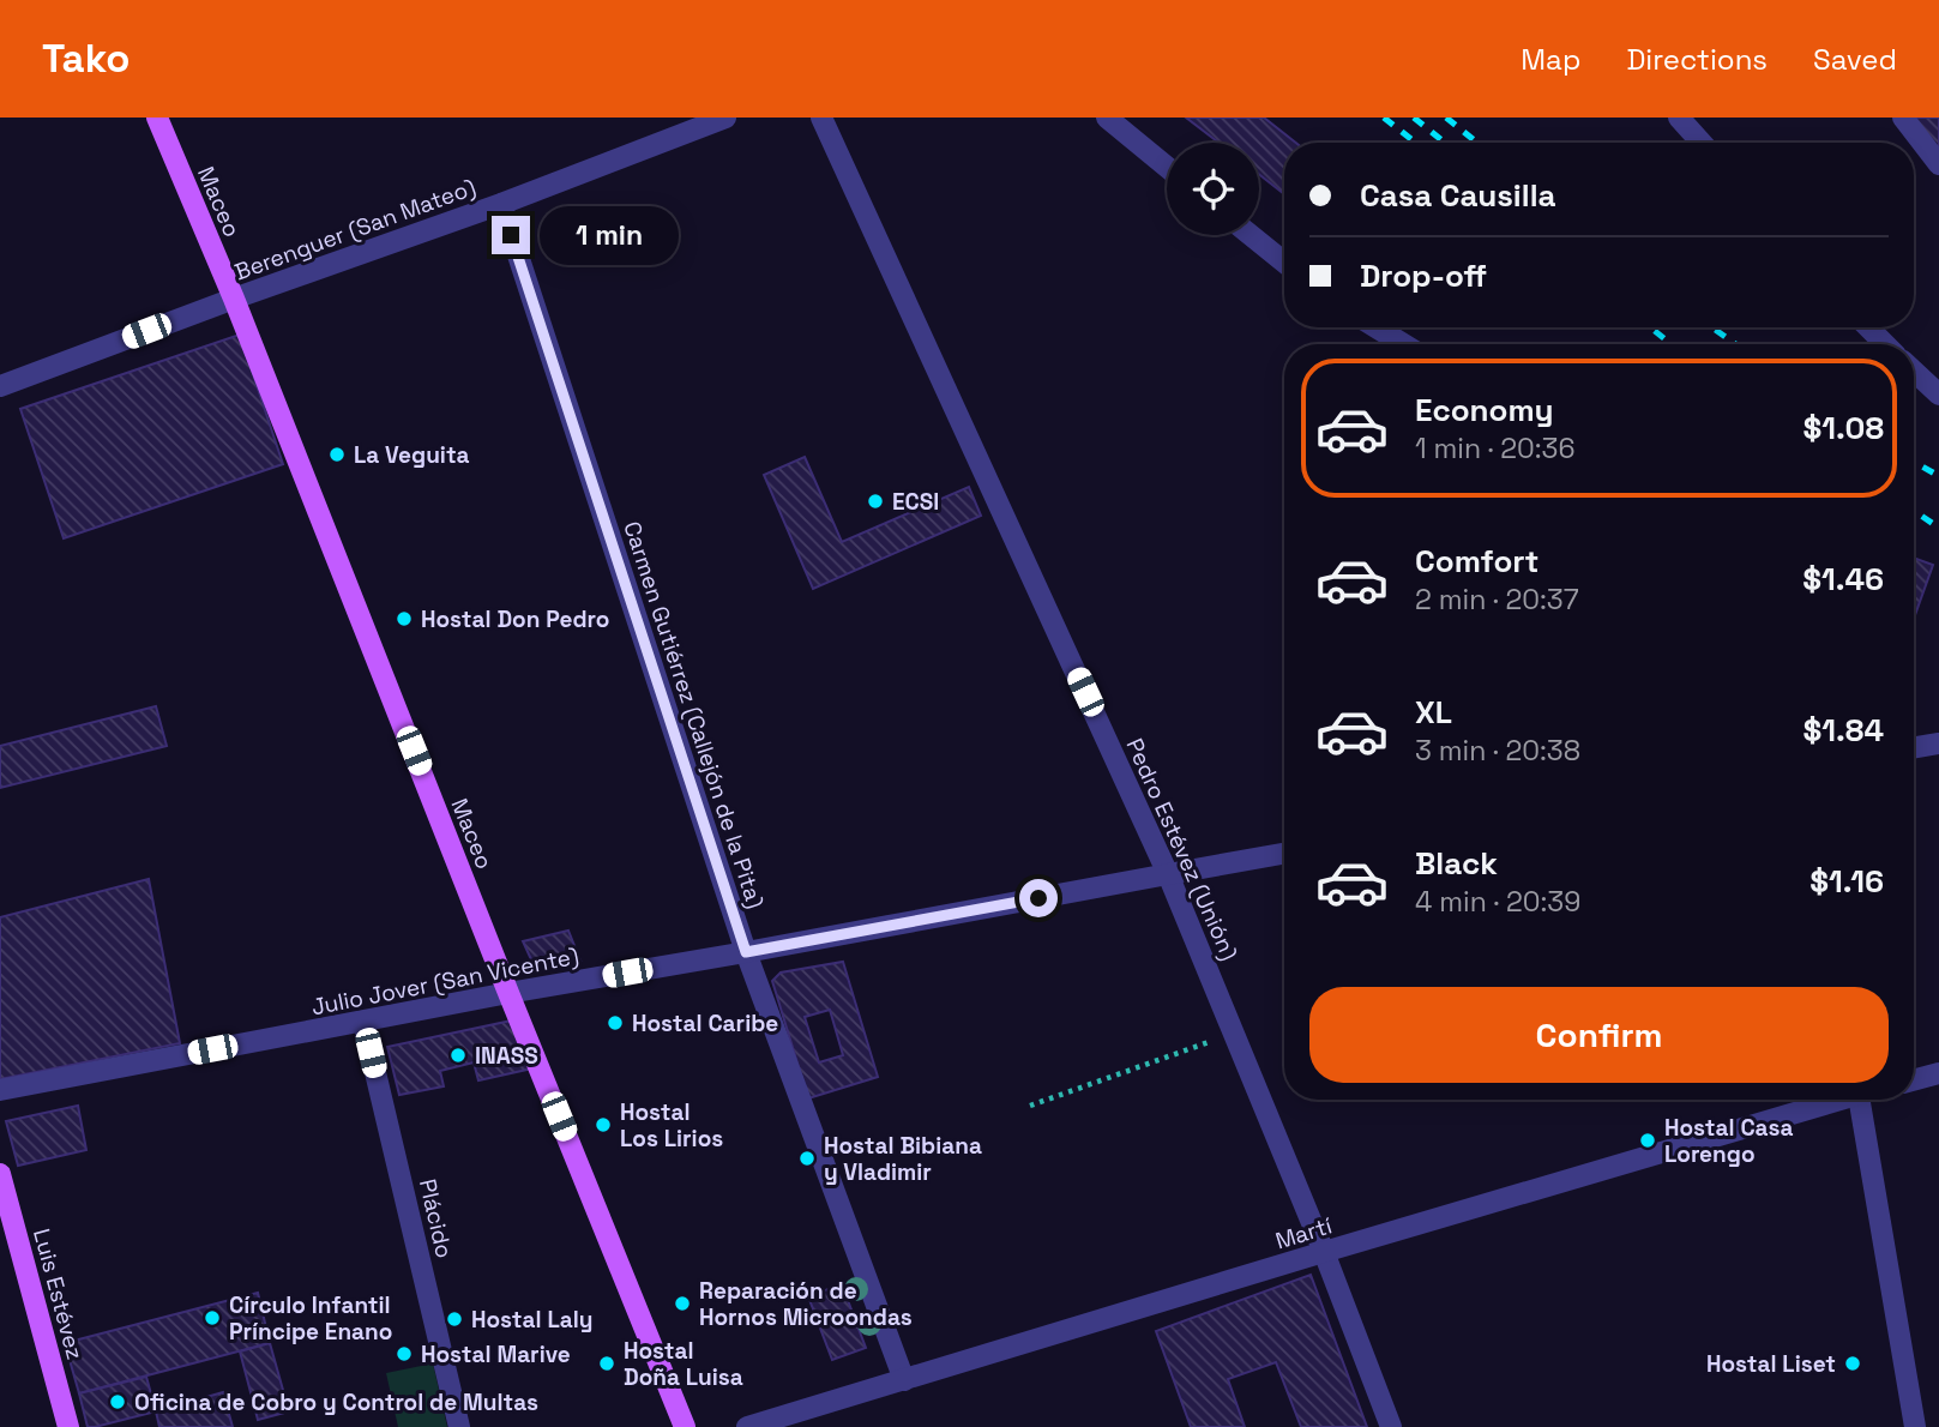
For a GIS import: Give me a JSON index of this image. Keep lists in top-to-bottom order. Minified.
{"streets":{"main road":["Maceo","Luis Estévez"],"street":["Berenguer (San Mateo)","Carmen Gutiérrez (Callejón de la Pita)","Pedro Estévez (Unión)","Julio Jover (San Vicente)","Plácido","Martí"]},"crossings":[["Maceo","Berenguer (San Mateo)"],["Maceo","Julio Jover (San Vicente)"],["Berenguer (San Mateo)","Carmen Gutiérrez (Callejón de la Pita)"],["Carmen Gutiérrez (Callejón de la Pita)","Julio Jover (San Vicente)"],["Carmen Gutiérrez (Callejón de la Pita)","Martí"],["Pedro Estévez (Unión)","Julio Jover (San Vicente)"],["Pedro Estévez (Unión)","Martí"],["Julio Jover (San Vicente)","Plácido"]],"places":["La Veguita","ECSI","Hostal Don Pedro","Hostal Caribe","INASS","Hostal Los Lirios","Hostal Casa Lorengo","Hostal Bibiana y Vladimir","Reparación de Hornos Microondas","Círculo Infantil Príncipe Enano","Hostal Laly","Hostal Marive","Hostal Doña Luisa","Hostal Liset","Oficina de Cobro y Control de Multas"],"page":{"header":"Tako","nav":["Map","Directions","Saved"],"banner":["Casa Causilla","Drop-off"],"bubble":"1 min","list":[{"name":"Economy","note":"1 min · 20:36","value":"$1.08"},{"name":"Comfort","note":"2 min · 20:37","value":"$1.46"},{"name":"XL","note":"3 min · 20:38","value":"$1.84"},{"name":"Black","note":"4 min · 20:39","value":"$1.16"}],"buttons":"Confirm"}}
